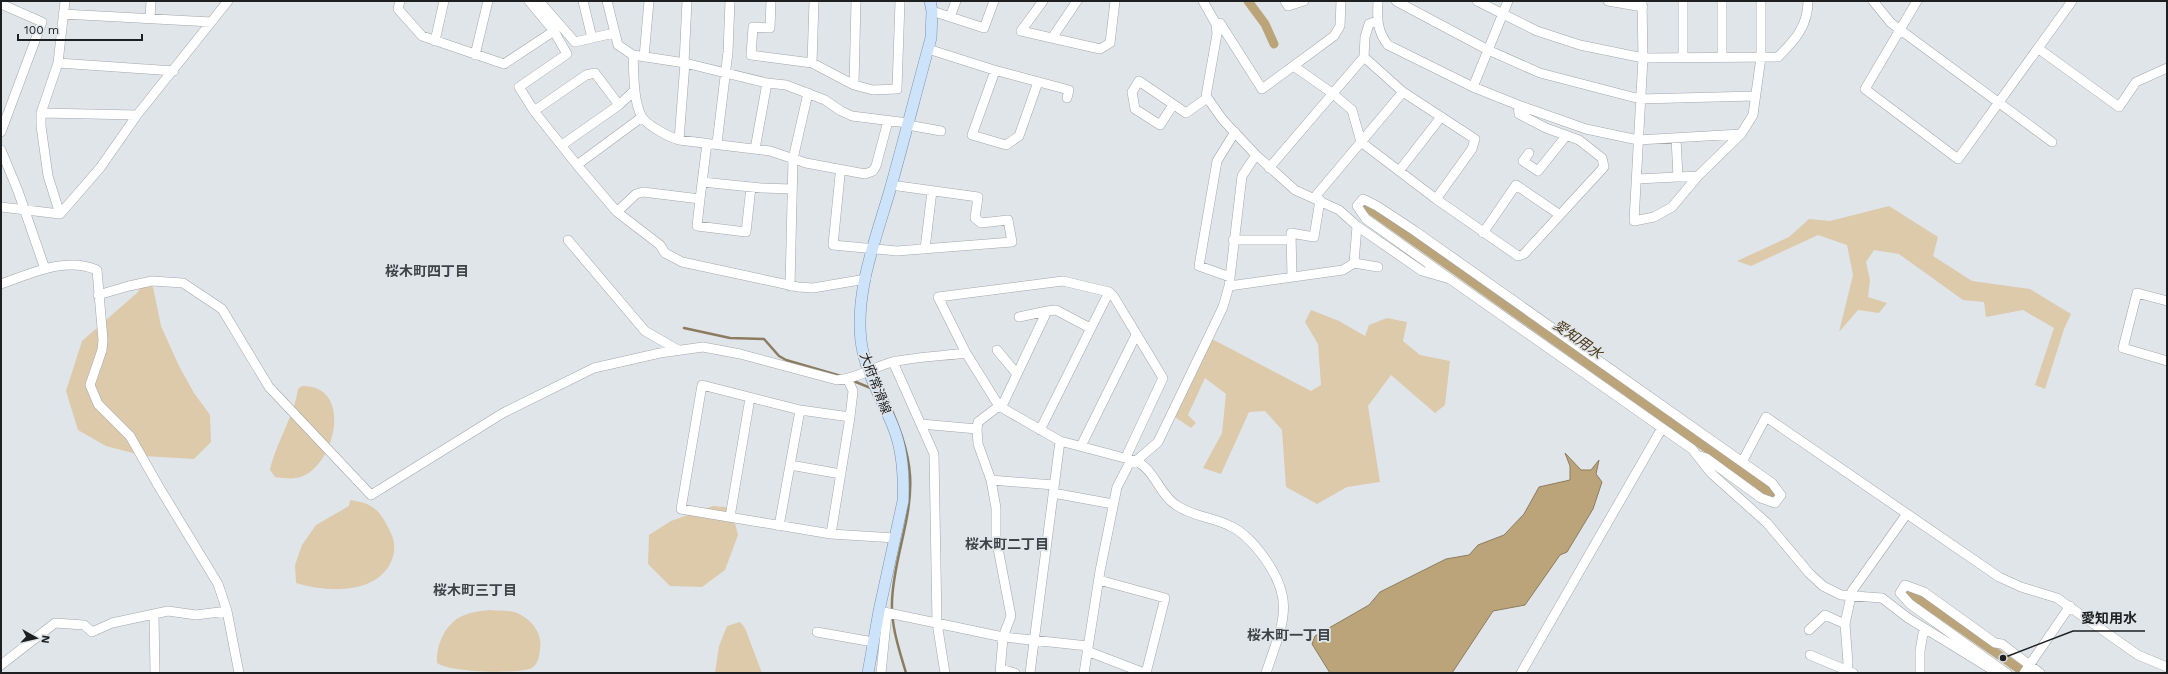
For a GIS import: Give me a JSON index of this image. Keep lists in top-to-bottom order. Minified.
{"streets":{"main road":["大府常滑線"]},"districts":["桜木町四丁目","桜木町二丁目","桜木町三丁目","桜木町一丁目"],"water":["愛知用水"],"places":["愛知用水"],"scale_bar":"100 m","north":"right"}
